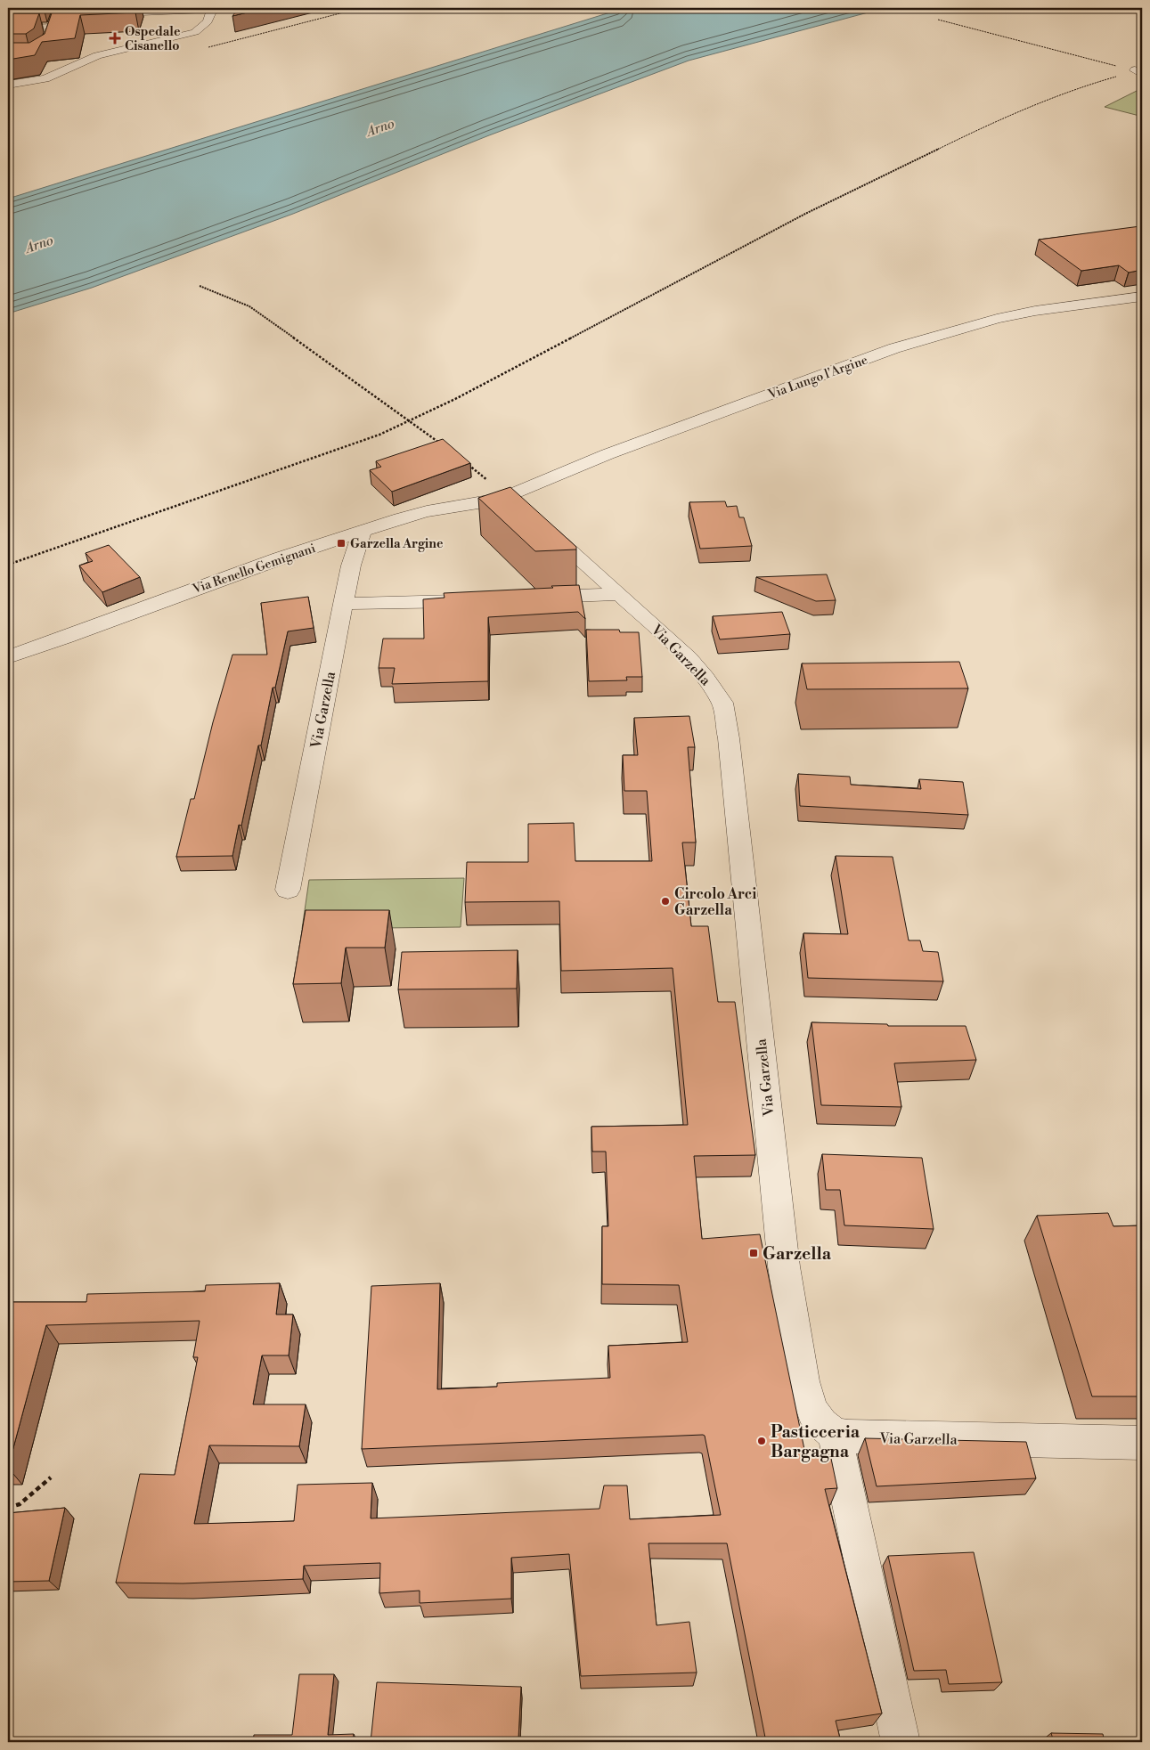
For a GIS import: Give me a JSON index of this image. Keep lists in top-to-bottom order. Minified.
{"streets":{"street":["Via Lungo l'Argine","Via Renello Gemignani","Via Garzella"]},"crossings":[["Via Lungo l'Argine","Via Renello Gemignani"],["Via Lungo l'Argine","Via Garzella"],["Via Renello Gemignani","Via Garzella"]],"water":["Arno"],"places":{"health":["Ospedale Cisanello"],"transit":["Garzella Argine","Garzella"],"other":["Circolo Arci Garzella","Pasticceria Bargagna"]}}
